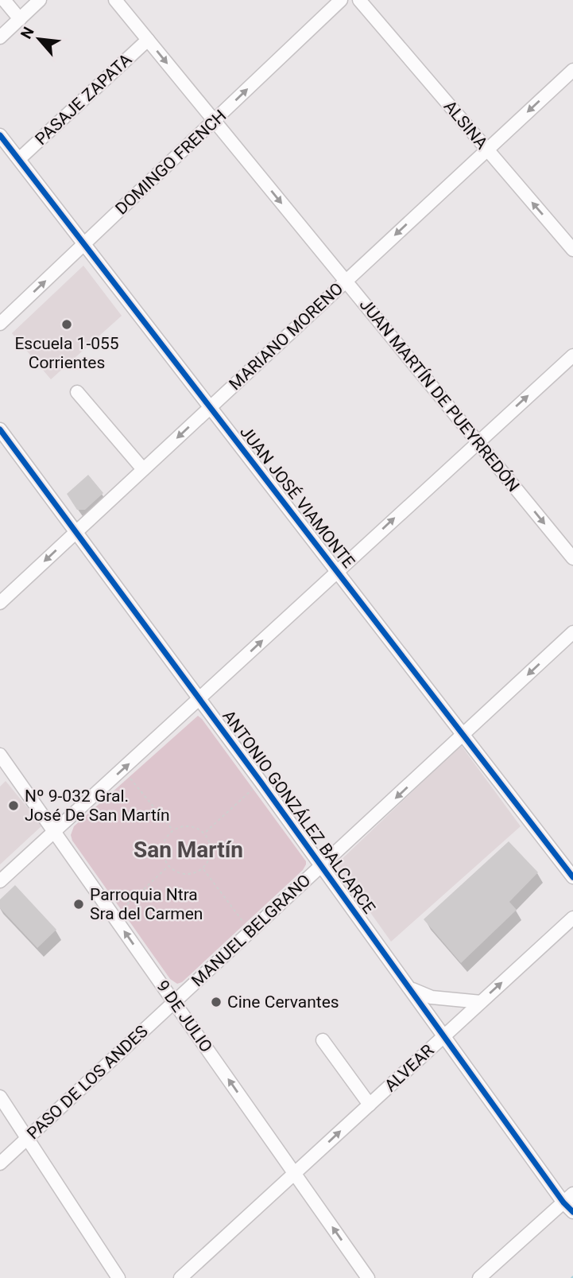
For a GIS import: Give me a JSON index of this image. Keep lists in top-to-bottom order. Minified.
{"streets":{"street":["PASAJE ZAPATA","ALSINA","DOMINGO FRENCH","MARIANO MORENO","JUAN MARTÍN DE PUEYRREDÓN","JUAN JOSÉ VIAMONTE","ANTONIO GONZÁLEZ BALCARCE","MANUEL BELGRANO","9 DE JULIO","ALVEAR","PASO DE LOS ANDES"]},"crossings":[["PASAJE ZAPATA","JUAN MARTÍN DE PUEYRREDÓN"],["PASAJE ZAPATA","JUAN JOSÉ VIAMONTE"],["ALSINA","MARIANO MORENO"],["DOMINGO FRENCH","JUAN MARTÍN DE PUEYRREDÓN"],["DOMINGO FRENCH","JUAN JOSÉ VIAMONTE"],["MARIANO MORENO","JUAN MARTÍN DE PUEYRREDÓN"],["MARIANO MORENO","JUAN JOSÉ VIAMONTE"],["MARIANO MORENO","ANTONIO GONZÁLEZ BALCARCE"],["JUAN JOSÉ VIAMONTE","MANUEL BELGRANO"],["ANTONIO GONZÁLEZ BALCARCE","MANUEL BELGRANO"],["ANTONIO GONZÁLEZ BALCARCE","ALVEAR"],["MANUEL BELGRANO","9 DE JULIO"],["MANUEL BELGRANO","PASO DE LOS ANDES"],["9 DE JULIO","ALVEAR"],["9 DE JULIO","PASO DE LOS ANDES"]],"one_way":["ALSINA","DOMINGO FRENCH","MARIANO MORENO","JUAN MARTÍN DE PUEYRREDÓN","MANUEL BELGRANO","9 DE JULIO","ALVEAR"],"districts":["San Martín"],"places":["Escuela 1-055 Corrientes","Nº 9-032 Gral. José De San Martín","Parroquia Ntra Sra del Carmen","Cine Cervantes"],"north":"top left"}
